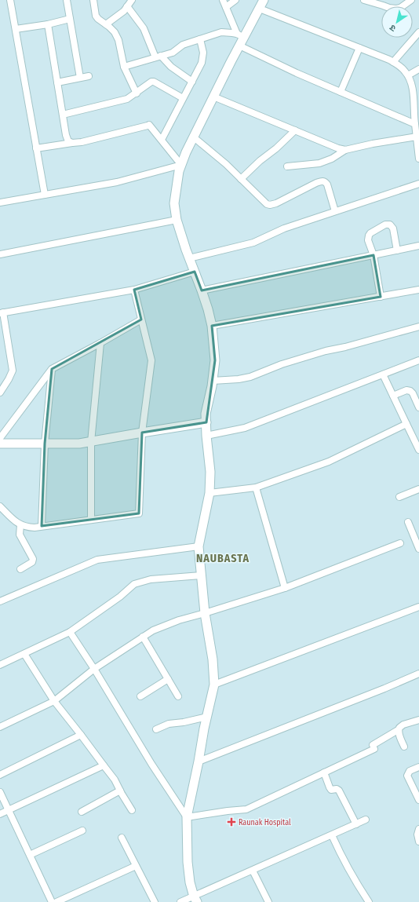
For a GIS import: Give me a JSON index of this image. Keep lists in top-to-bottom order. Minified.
{"districts":["NAUBASTA"],"places":{"health":["Raunak Hospital"]},"north":"bottom left"}
